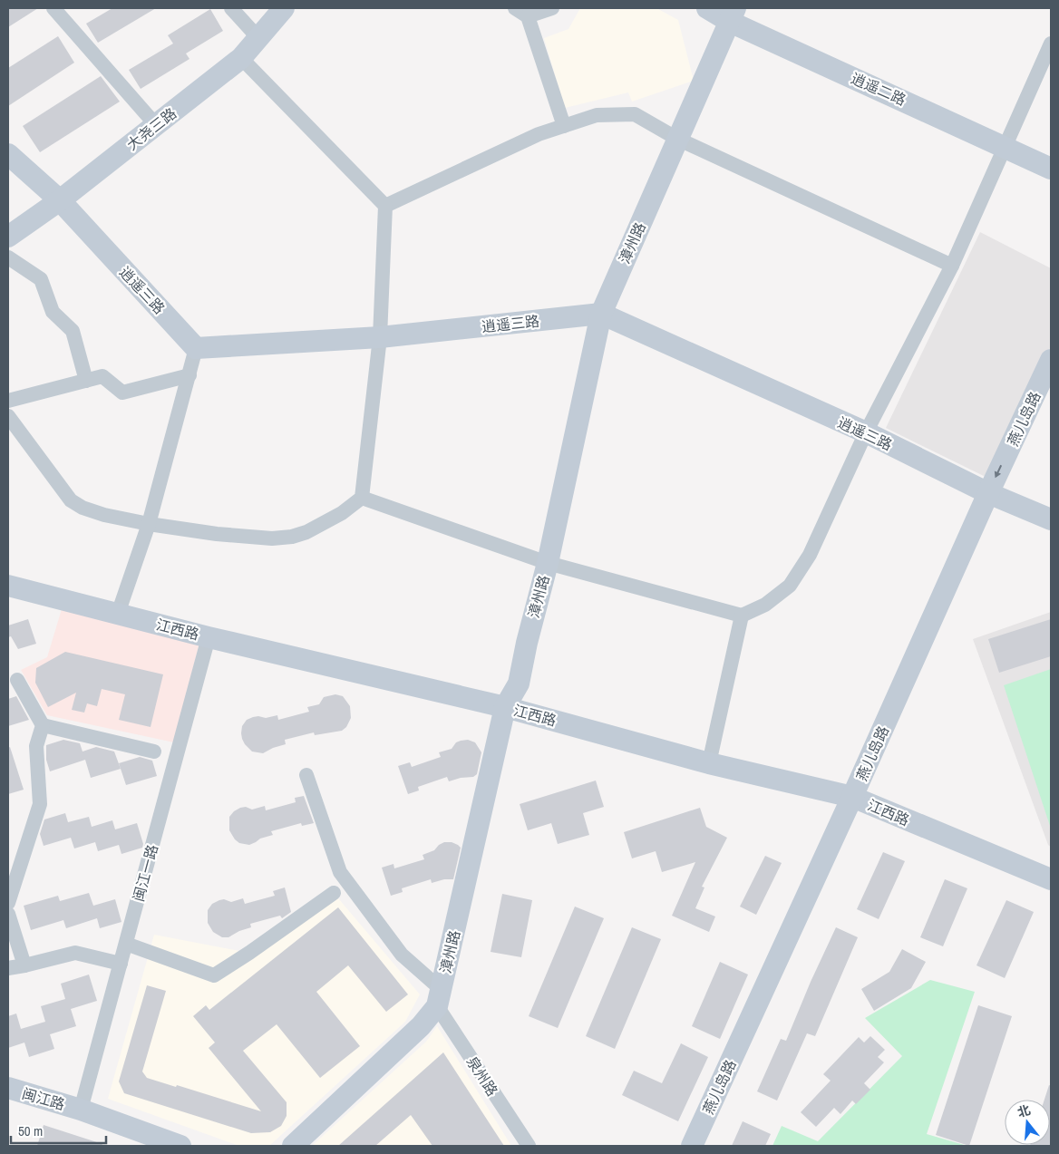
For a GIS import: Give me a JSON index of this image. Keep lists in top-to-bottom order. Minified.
{"streets":{"street":["逍遥二路","大尧三路","漳州路","逍遥三路","燕儿岛路","江西路","闽江一路","泉州路","闽江路"]},"crossings":[["逍遥二路","漳州路"],["大尧三路","逍遥三路"],["漳州路","逍遥三路"],["漳州路","江西路"],["漳州路","泉州路"],["逍遥三路","燕儿岛路"],["燕儿岛路","江西路"],["江西路","闽江一路"],["闽江一路","闽江路"]],"scale_bar":"50 m","north":"top"}
